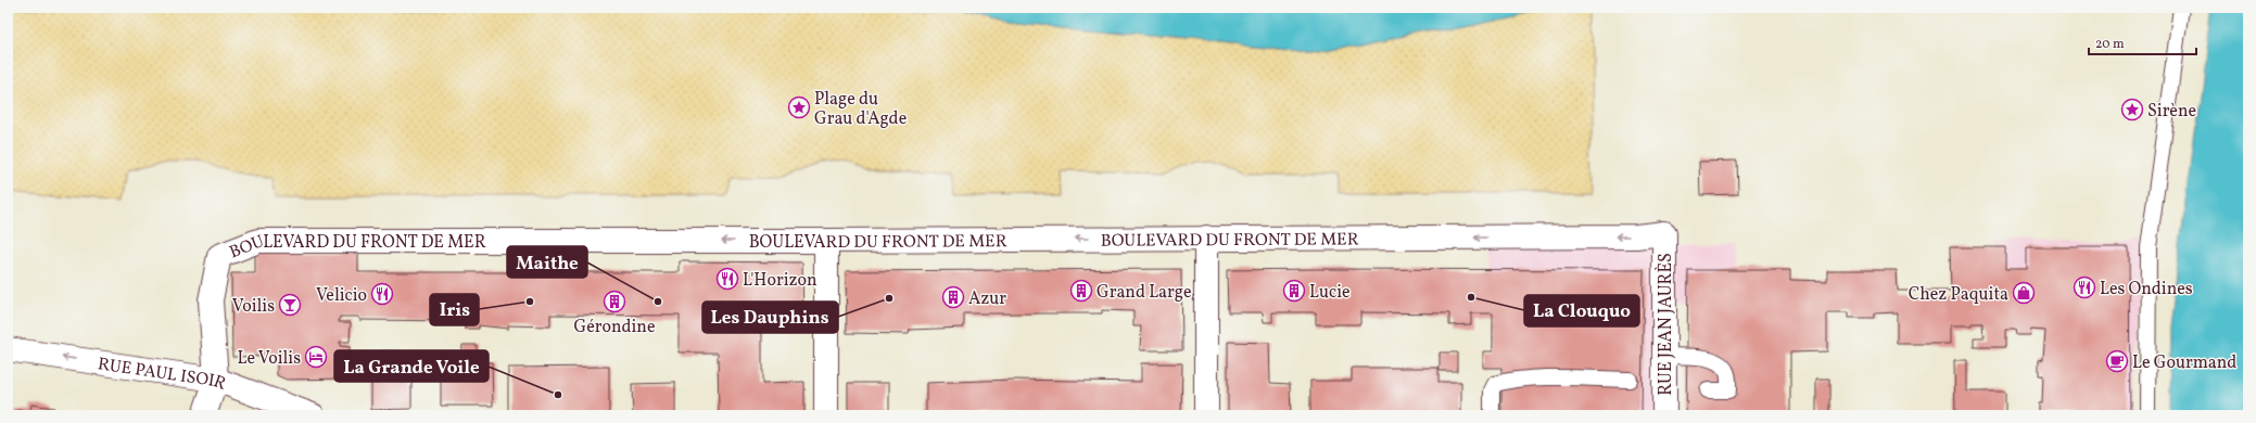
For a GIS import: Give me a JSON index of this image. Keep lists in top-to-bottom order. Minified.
{"streets":{"street":["BOULEVARD DU FRONT DE MER","RUE JEAN JAURÈS","RUE PAUL ISOIR"]},"crossings":[["BOULEVARD DU FRONT DE MER","RUE JEAN JAURÈS"],["BOULEVARD DU FRONT DE MER","RUE PAUL ISOIR"]],"one_way":["BOULEVARD DU FRONT DE MER","RUE PAUL ISOIR"],"places":{"place":["Plage du Grau d'Agde","Sirène"],"restaurant":["L'Horizon","Les Ondines","Velicio"],"building":["Grand Large","Lucie","Azur","Gérondine"],"shop":["Chez Paquita"],"other":["La Clouquo","Les Dauphins","Iris","Maithe","La Grande Voile"],"bar":["Voilis"],"hotel":["Le Voilis"],"cafe":["Le Gourmand"]},"scale_bar":"20 m"}
